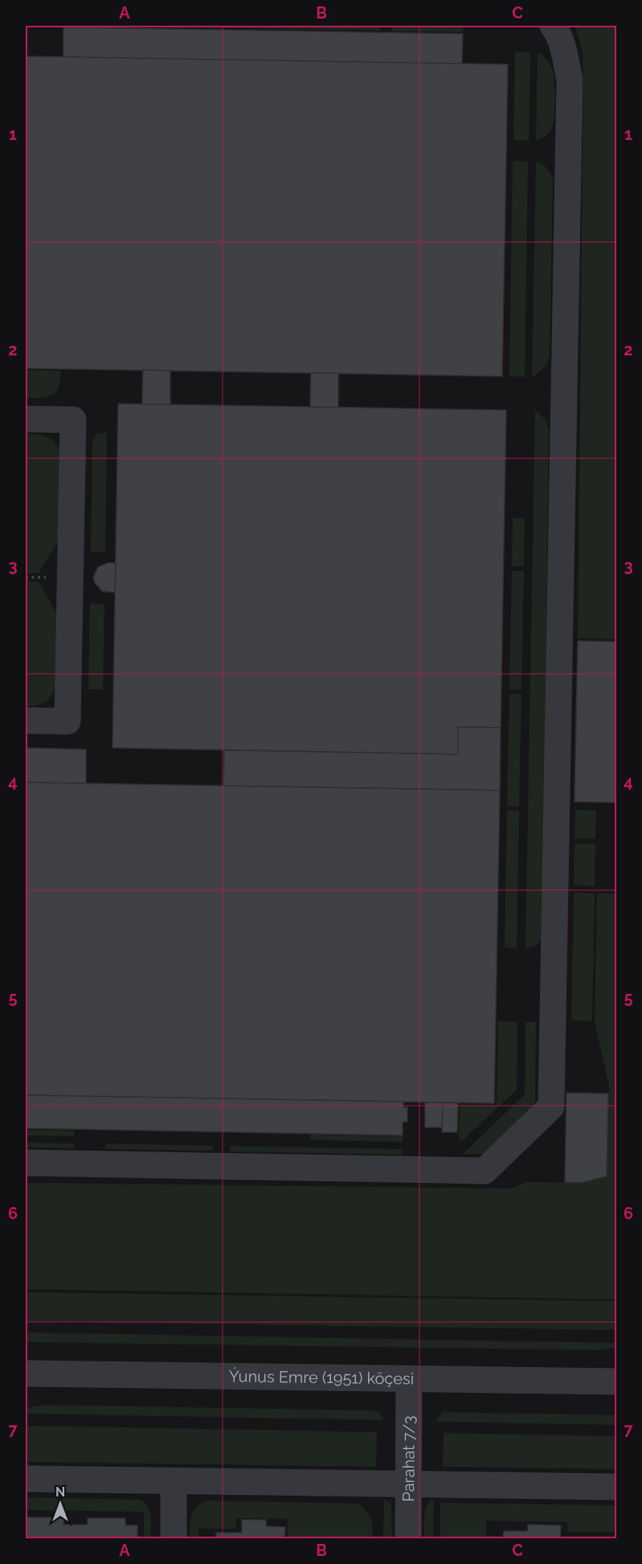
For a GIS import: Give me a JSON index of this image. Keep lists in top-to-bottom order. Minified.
{"streets":{"street":["Ýunus Emre (1951) köçesi","Parahat 7/3"]},"crossings":[["Ýunus Emre (1951) köçesi","Parahat 7/3"]],"north":"top","grid":{"columns":["A","B","C"],"rows":["1","2","3","4","5","6","7"]}}
